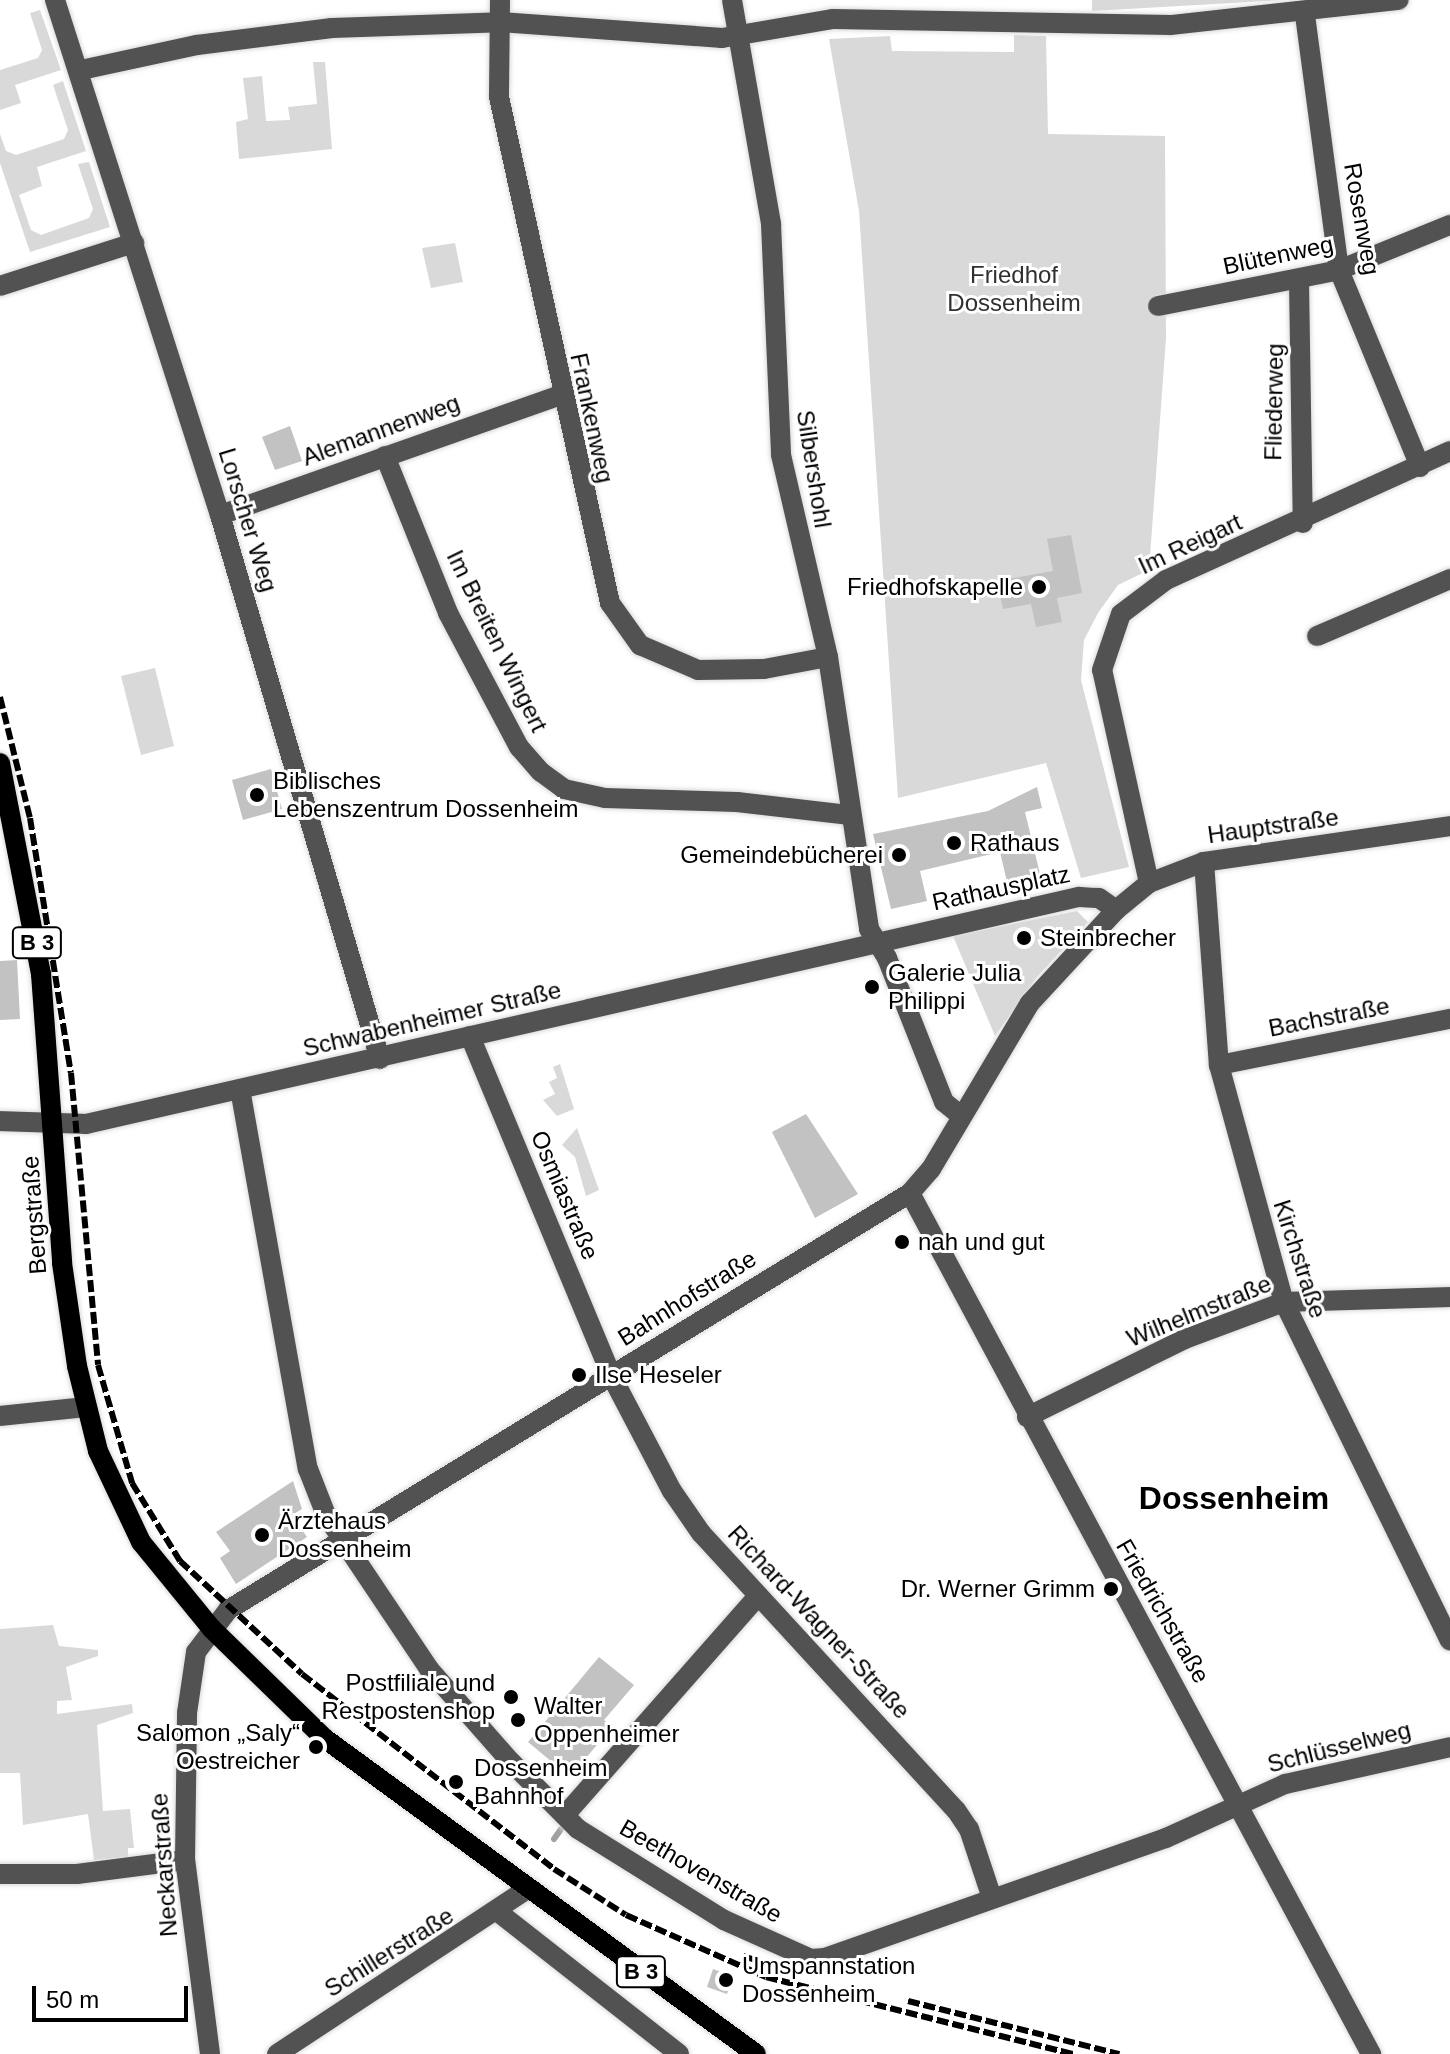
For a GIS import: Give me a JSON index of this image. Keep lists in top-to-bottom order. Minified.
{"streets":{"main road":["B 3","Bergstraße"],"street":["Rosenweg","Blütenweg","Fliederweg","Frankenweg","Alemannenweg","Silbershohl","Lorscher Weg","Im Reigart","Im Breiten Wingert","Hauptstraße","Rathausplatz","Bachstraße","Schwabenheimer Straße","Osmiastraße","Kirchstraße","Bahnhofstraße","Wilhelmstraße","Friedrichstraße","Richard-Wagner-Straße","Schlüsselweg","Neckarstraße","Beethovenstraße","Schillerstraße"]},"crossings":[["Rosenweg","Blütenweg"],["Rosenweg","Im Reigart"],["Blütenweg","Fliederweg"],["Fliederweg","Im Reigart"],["Frankenweg","Alemannenweg"],["Frankenweg","Silbershohl"],["Alemannenweg","Lorscher Weg"],["Alemannenweg","Im Breiten Wingert"],["Silbershohl","Im Breiten Wingert"],["Silbershohl","Rathausplatz"],["Silbershohl","Schwabenheimer Straße"],["Lorscher Weg","Schwabenheimer Straße"],["Im Reigart","Hauptstraße"],["Hauptstraße","Rathausplatz"],["Hauptstraße","Kirchstraße"],["Rathausplatz","Schwabenheimer Straße"],["B 3","Bergstraße"],["B 3","Bahnhofstraße"],["B 3","Neckarstraße"],["B 3","Schillerstraße"],["Bachstraße","Kirchstraße"],["Schwabenheimer Straße","Osmiastraße"],["Schwabenheimer Straße","Bergstraße"],["Schwabenheimer Straße","Beethovenstraße"],["Osmiastraße","Bahnhofstraße"],["Osmiastraße","Richard-Wagner-Straße"],["Bergstraße","Bahnhofstraße"],["Bergstraße","Neckarstraße"],["Kirchstraße","Wilhelmstraße"],["Bahnhofstraße","Friedrichstraße"],["Bahnhofstraße","Richard-Wagner-Straße"],["Bahnhofstraße","Neckarstraße"],["Bahnhofstraße","Beethovenstraße"],["Wilhelmstraße","Friedrichstraße"],["Friedrichstraße","Schlüsselweg"],["Friedrichstraße","Beethovenstraße"],["Richard-Wagner-Straße","Beethovenstraße"],["Schlüsselweg","Beethovenstraße"]],"districts":["Dossenheim"],"parks":["Friedhof Dossenheim"],"places":["Friedhofskapelle","Biblisches Lebenszentrum Dossenheim","Rathaus","Gemeindebücherei","Steinbrecher","Galerie Julia Philippi","nah und gut","Ilse Heseler","Ärztehaus Dossenheim","Dr. Werner Grimm","Postfiliale und Restpostenshop","Walter Oppenheimer","Salomon „Saly“ Oestreicher","Dossenheim Bahnhof","Umspannstation Dossenheim"],"scale_bar":"50 m"}
